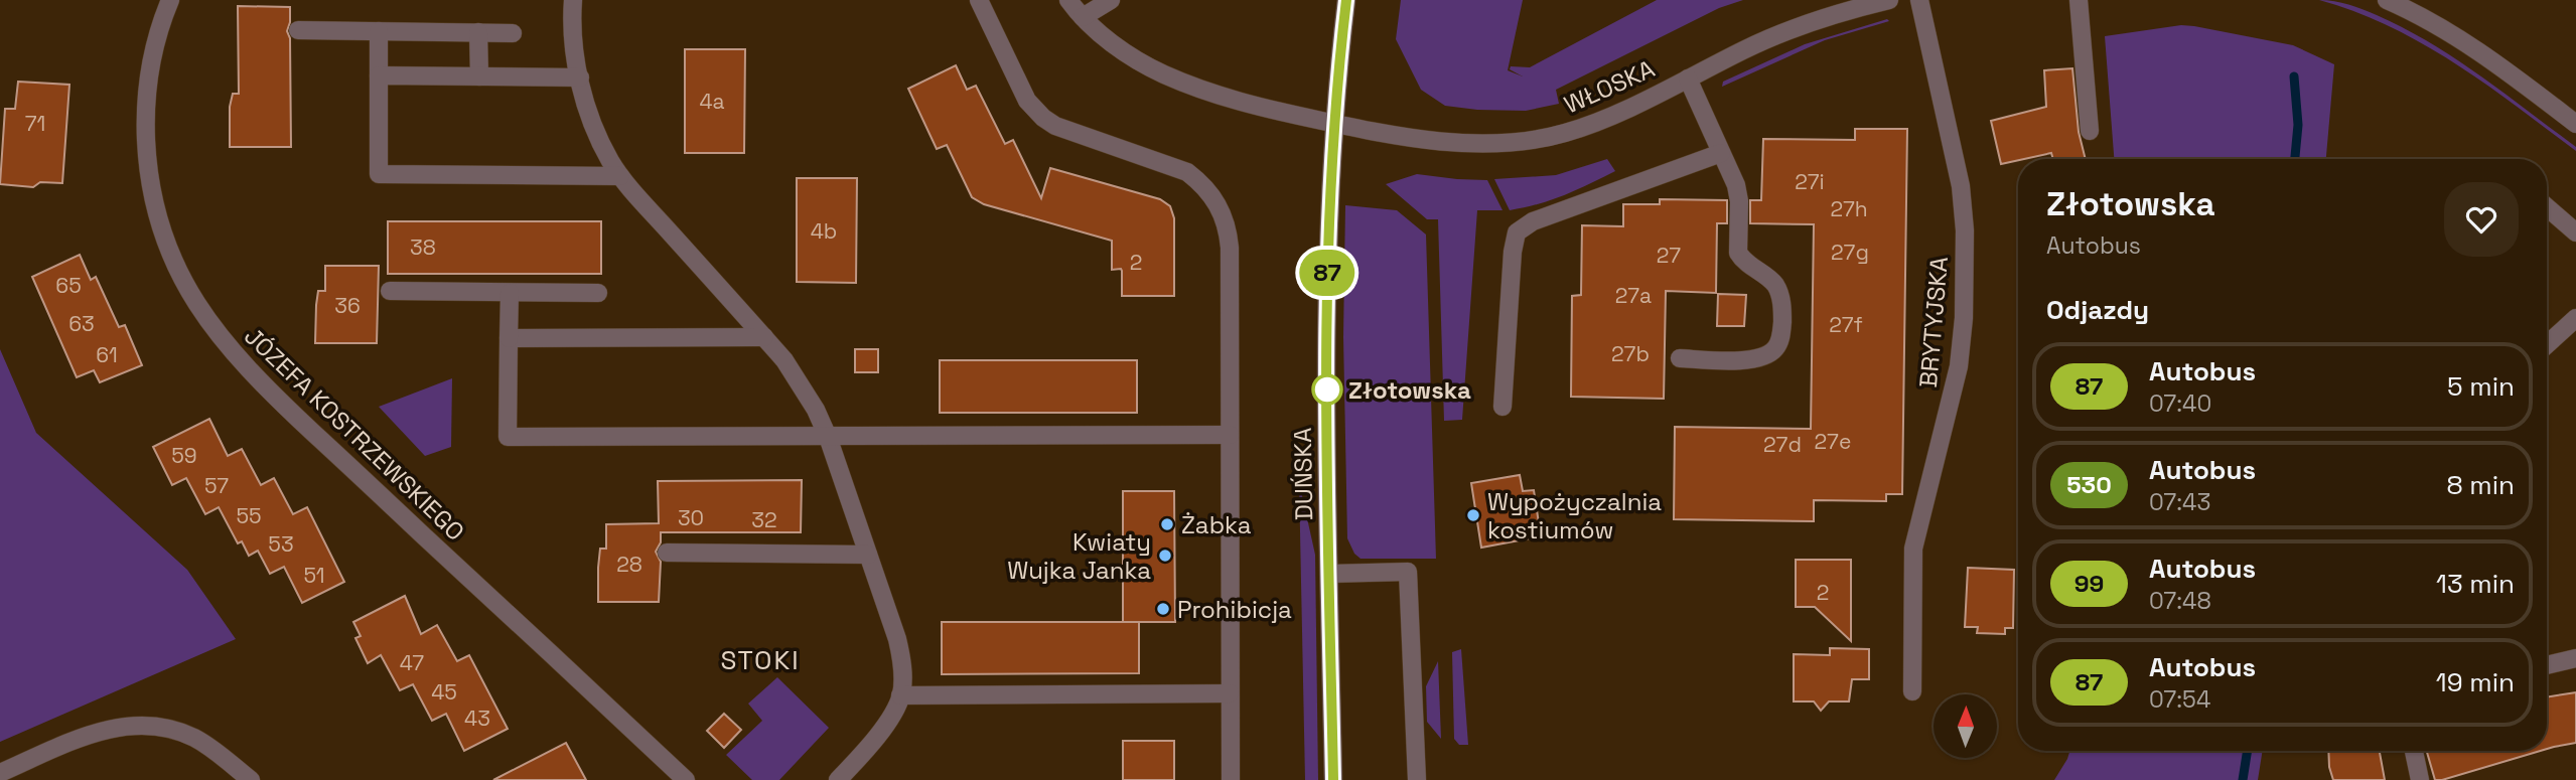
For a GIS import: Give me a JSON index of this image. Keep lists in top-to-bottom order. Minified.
{"streets":{"street":["WŁOSKA","BRYTYJSKA","JÓZEFA KOSTRZEWSKIEGO","DUŃSKA"]},"crossings":[["WŁOSKA","DUŃSKA"]],"districts":["STOKI"],"places":["Złotowska","Wypożyczalnia kostiumów","Żabka","Kwiaty Wujka Janka","Prohibicja"],"lines":["bus line 87"],"house_numbers":["4a","71","27i","27h","4b","38","27g","27","2","65","27a","36","63","27f","27b","61","27e","27d","59","57","55","30","32","53","28","51","2","47","45","43"],"north":"top","page":{"on_map":"87","heading":[["Złotowska","Autobus"],"Odjazdy"],"list":[{"mark":"87","name":"Autobus","note":"07:40","value":"5 min"},{"mark":"530","name":"Autobus","note":"07:43","value":"8 min"},{"mark":"99","name":"Autobus","note":"07:48","value":"13 min"},{"mark":"87","name":"Autobus","note":"07:54","value":"19 min"}]}}
